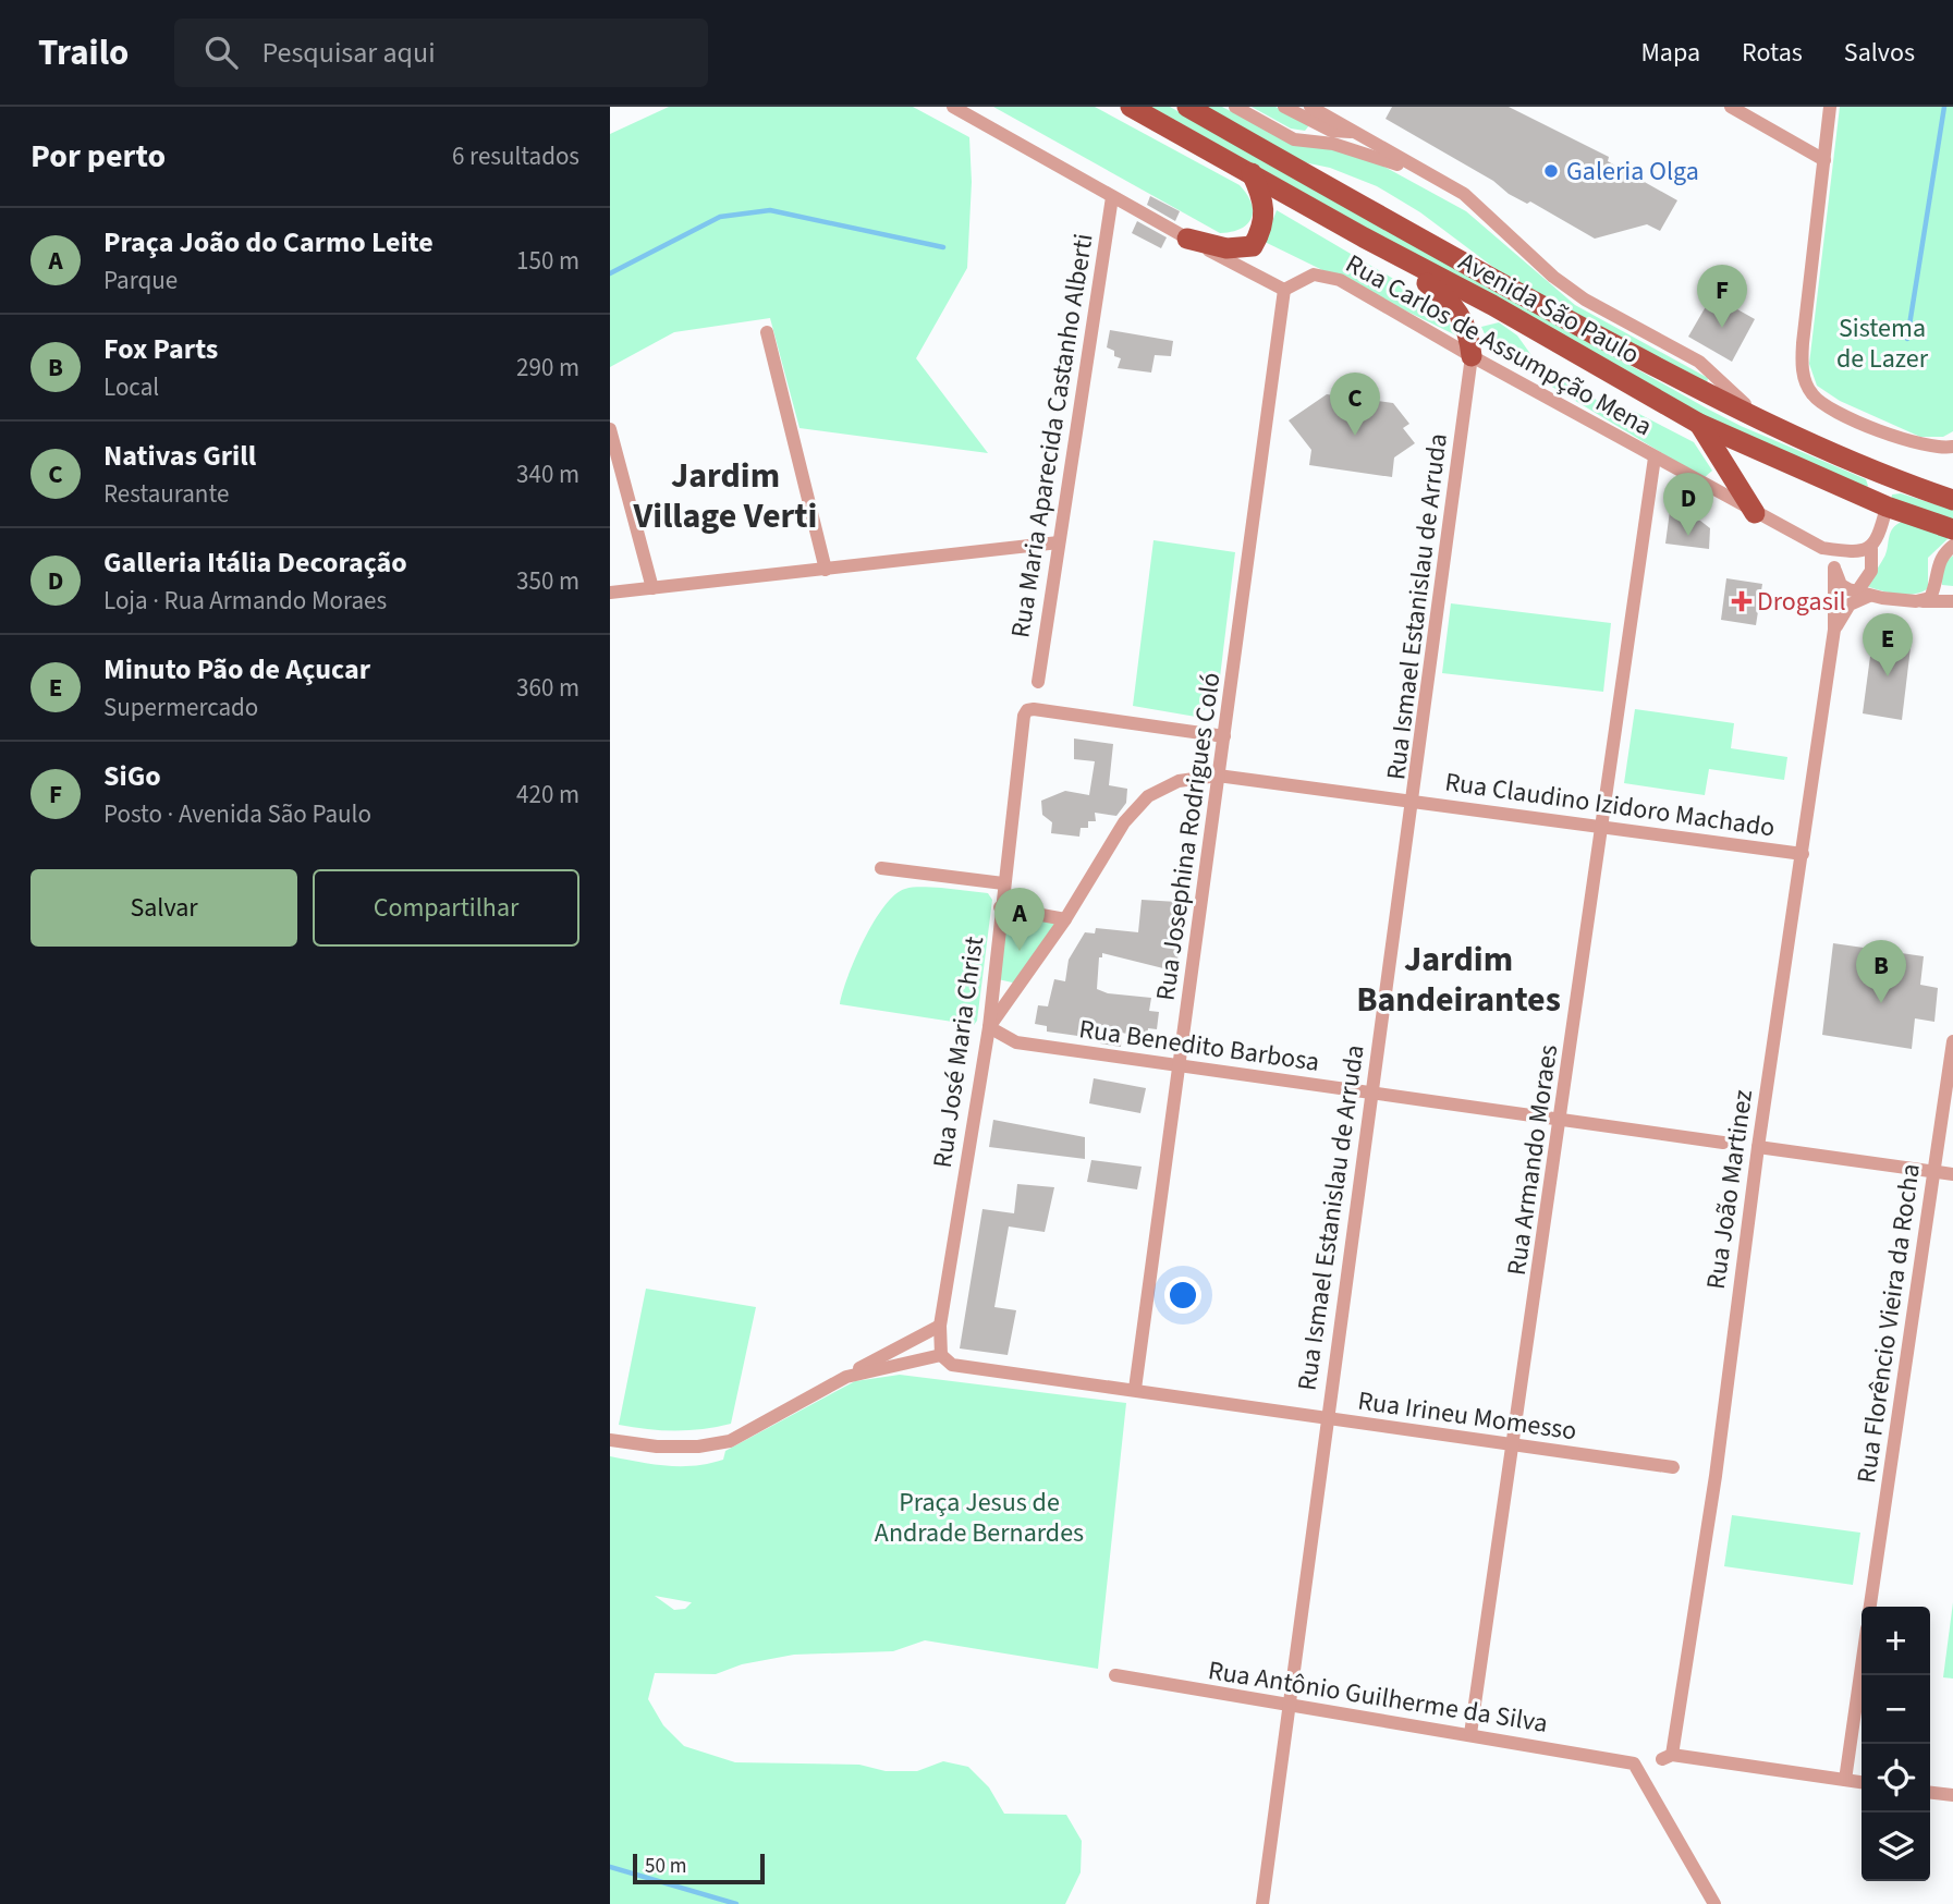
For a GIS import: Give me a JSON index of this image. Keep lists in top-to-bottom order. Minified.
{"streets":{"main road":["Avenida São Paulo"],"street":["Rua Carlos de Assumpção Mena","Rua Maria Aparecida Castanho Alberti","Rua Ismael Estanislau de Arruda","Rua Claudino Izidoro Machado","Rua Josephina Rodrigues Coló","Rua Benedito Barbosa","Rua José Maria Christ","Rua Armando Moraes","Rua João Martinez","Rua Florêncio Vieira da Rocha","Rua Irineu Momesso","Rua Antônio Guilherme da Silva"]},"crossings":[["Rua Carlos de Assumpção Mena","Rua Ismael Estanislau de Arruda"],["Rua Carlos de Assumpção Mena","Rua Josephina Rodrigues Coló"],["Rua Carlos de Assumpção Mena","Rua Armando Moraes"],["Rua Ismael Estanislau de Arruda","Rua Claudino Izidoro Machado"],["Rua Ismael Estanislau de Arruda","Rua Benedito Barbosa"],["Rua Ismael Estanislau de Arruda","Rua Irineu Momesso"],["Rua Ismael Estanislau de Arruda","Rua Antônio Guilherme da Silva"],["Rua Claudino Izidoro Machado","Rua Josephina Rodrigues Coló"],["Rua Claudino Izidoro Machado","Rua Benedito Barbosa"],["Rua Claudino Izidoro Machado","Rua José Maria Christ"],["Rua Claudino Izidoro Machado","Rua Armando Moraes"],["Rua Claudino Izidoro Machado","Rua João Martinez"],["Rua Josephina Rodrigues Coló","Rua Benedito Barbosa"],["Rua Josephina Rodrigues Coló","Rua José Maria Christ"],["Rua Josephina Rodrigues Coló","Rua Irineu Momesso"],["Rua Benedito Barbosa","Rua José Maria Christ"],["Rua Benedito Barbosa","Rua Armando Moraes"],["Rua José Maria Christ","Rua Irineu Momesso"],["Rua Armando Moraes","Rua Irineu Momesso"],["Rua Armando Moraes","Rua Antônio Guilherme da Silva"]],"districts":["Jardim Village Verti","Jardim Bandeirantes"],"parks":["Sistema de Lazer","Praça Jesus de Andrade Bernardes"],"places":{"other":["Galeria Olga"],"health":["Drogasil"]},"scale_bar":"50 m","page":{"header":"Trailo","search":"Pesquisar aqui","nav":["Mapa","Rotas","Salvos"],"heading":["Por perto","6 resultados"],"list":[{"mark":"A","name":"Praça João do Carmo Leite","note":"Parque","value":"150 m"},{"mark":"B","name":"Fox Parts","note":"Local","value":"290 m"},{"mark":"C","name":"Nativas Grill","note":"Restaurante","value":"340 m"},{"mark":"D","name":"Galleria Itália Decoração","note":"Loja · Rua Armando Moraes","value":"350 m"},{"mark":"E","name":"Minuto Pão de Açucar","note":"Supermercado","value":"360 m"},{"mark":"F","name":"SiGo","note":"Posto · Avenida São Paulo","value":"420 m"}],"pins":["F","C","D","E","A","B"],"buttons":["Salvar","Compartilhar"],"map_buttons":["+","−"],"scale":"50 m"}}
